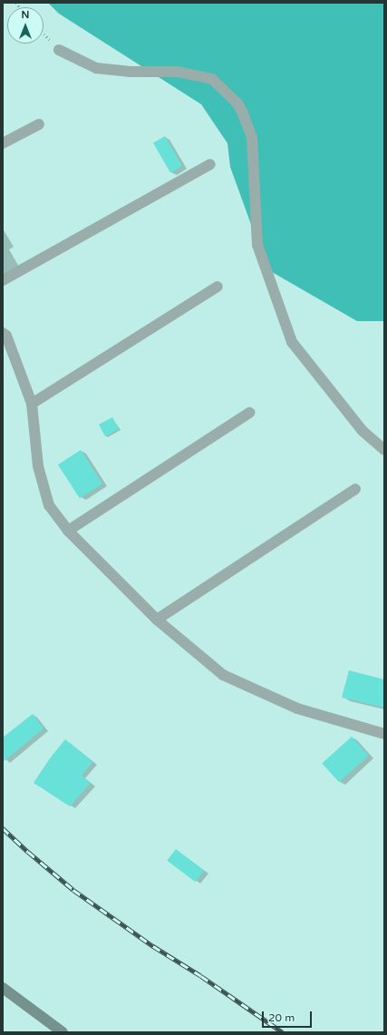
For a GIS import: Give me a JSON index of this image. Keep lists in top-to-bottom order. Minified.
{"scale_bar":"20 m","north":"top"}
